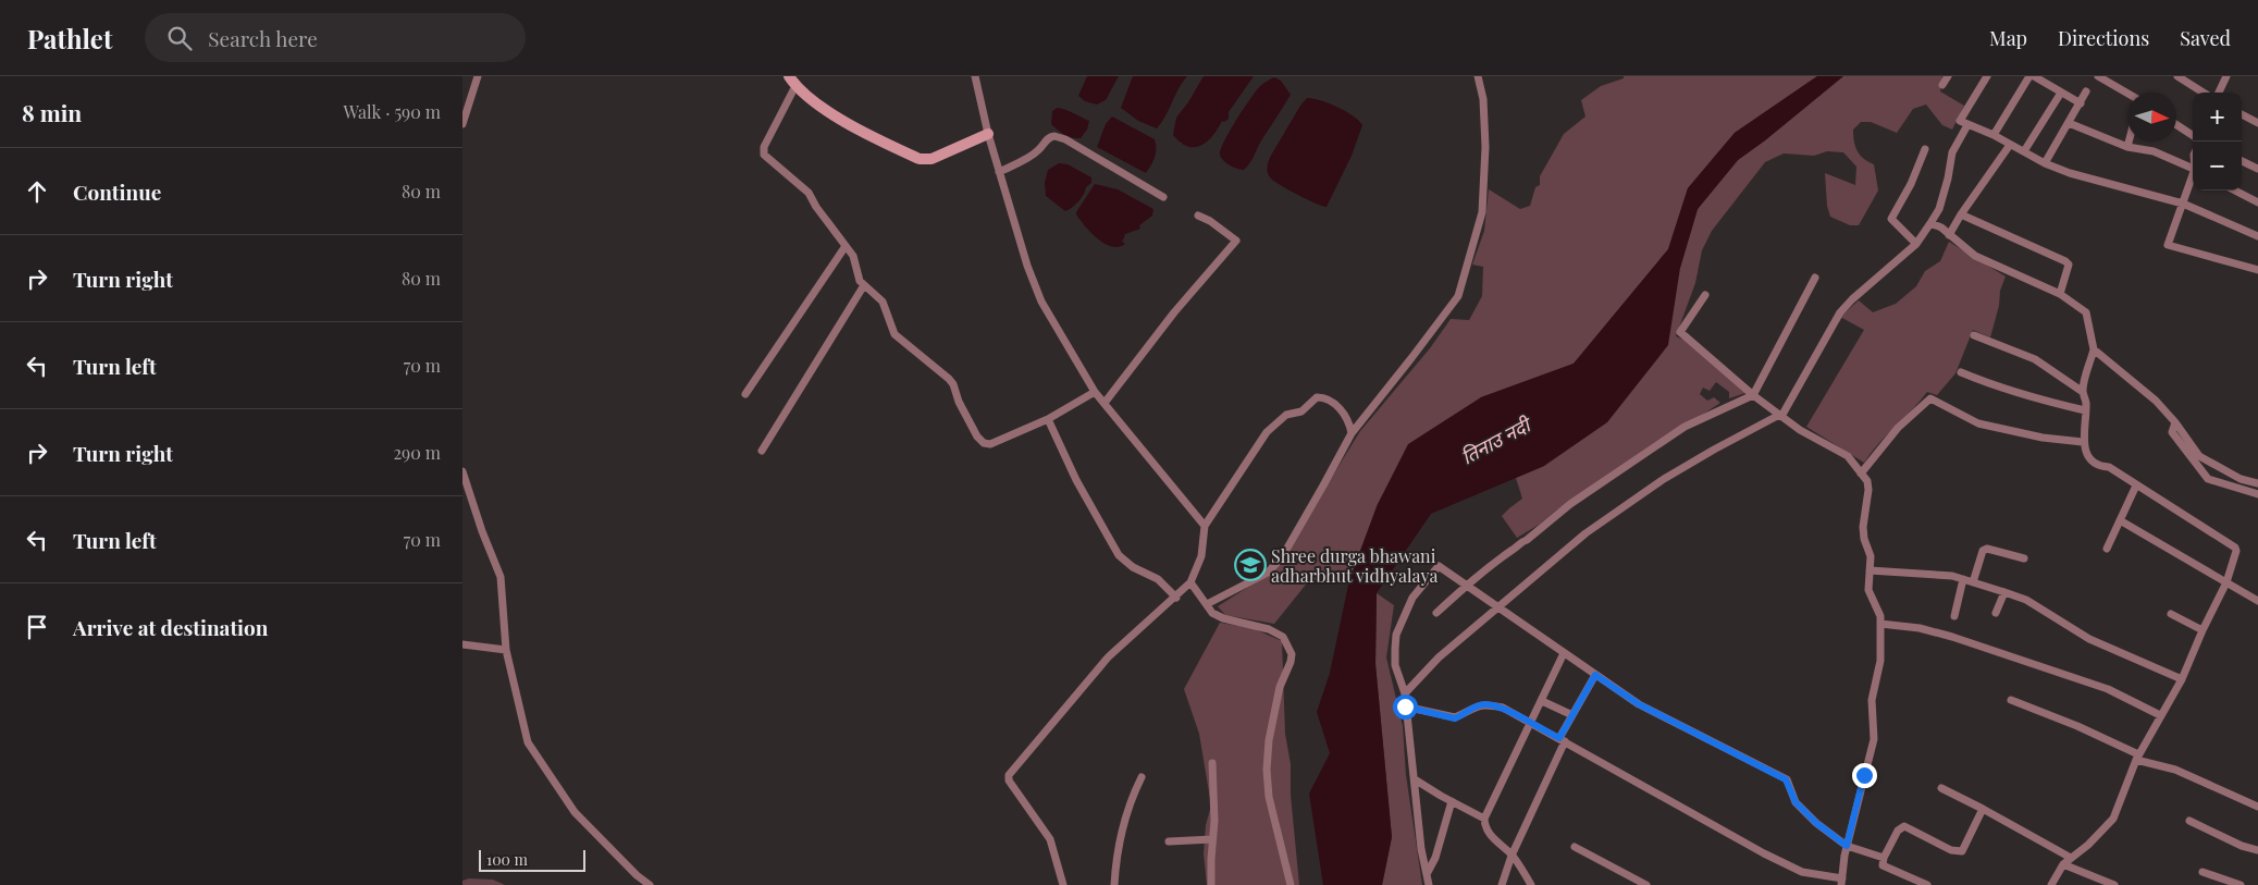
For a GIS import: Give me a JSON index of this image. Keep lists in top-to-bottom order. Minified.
{"water":["तिनाउ नदी"],"places":{"school or university":["Shree durga bhawani adharbhut vidhyalaya"]},"scale_bar":"100 m","north":"right","page":{"header":"Pathlet","search":"Search here","nav":["Map","Directions","Saved"],"heading":["8 min","Walk · 590 m"],"map_buttons":["+","−"],"list":[["Continue","80 m"],["Turn right","80 m"],["Turn left","70 m"],["Turn right","290 m"],["Turn left","70 m"],"Arrive at destination"],"scale":"100 m"}}
